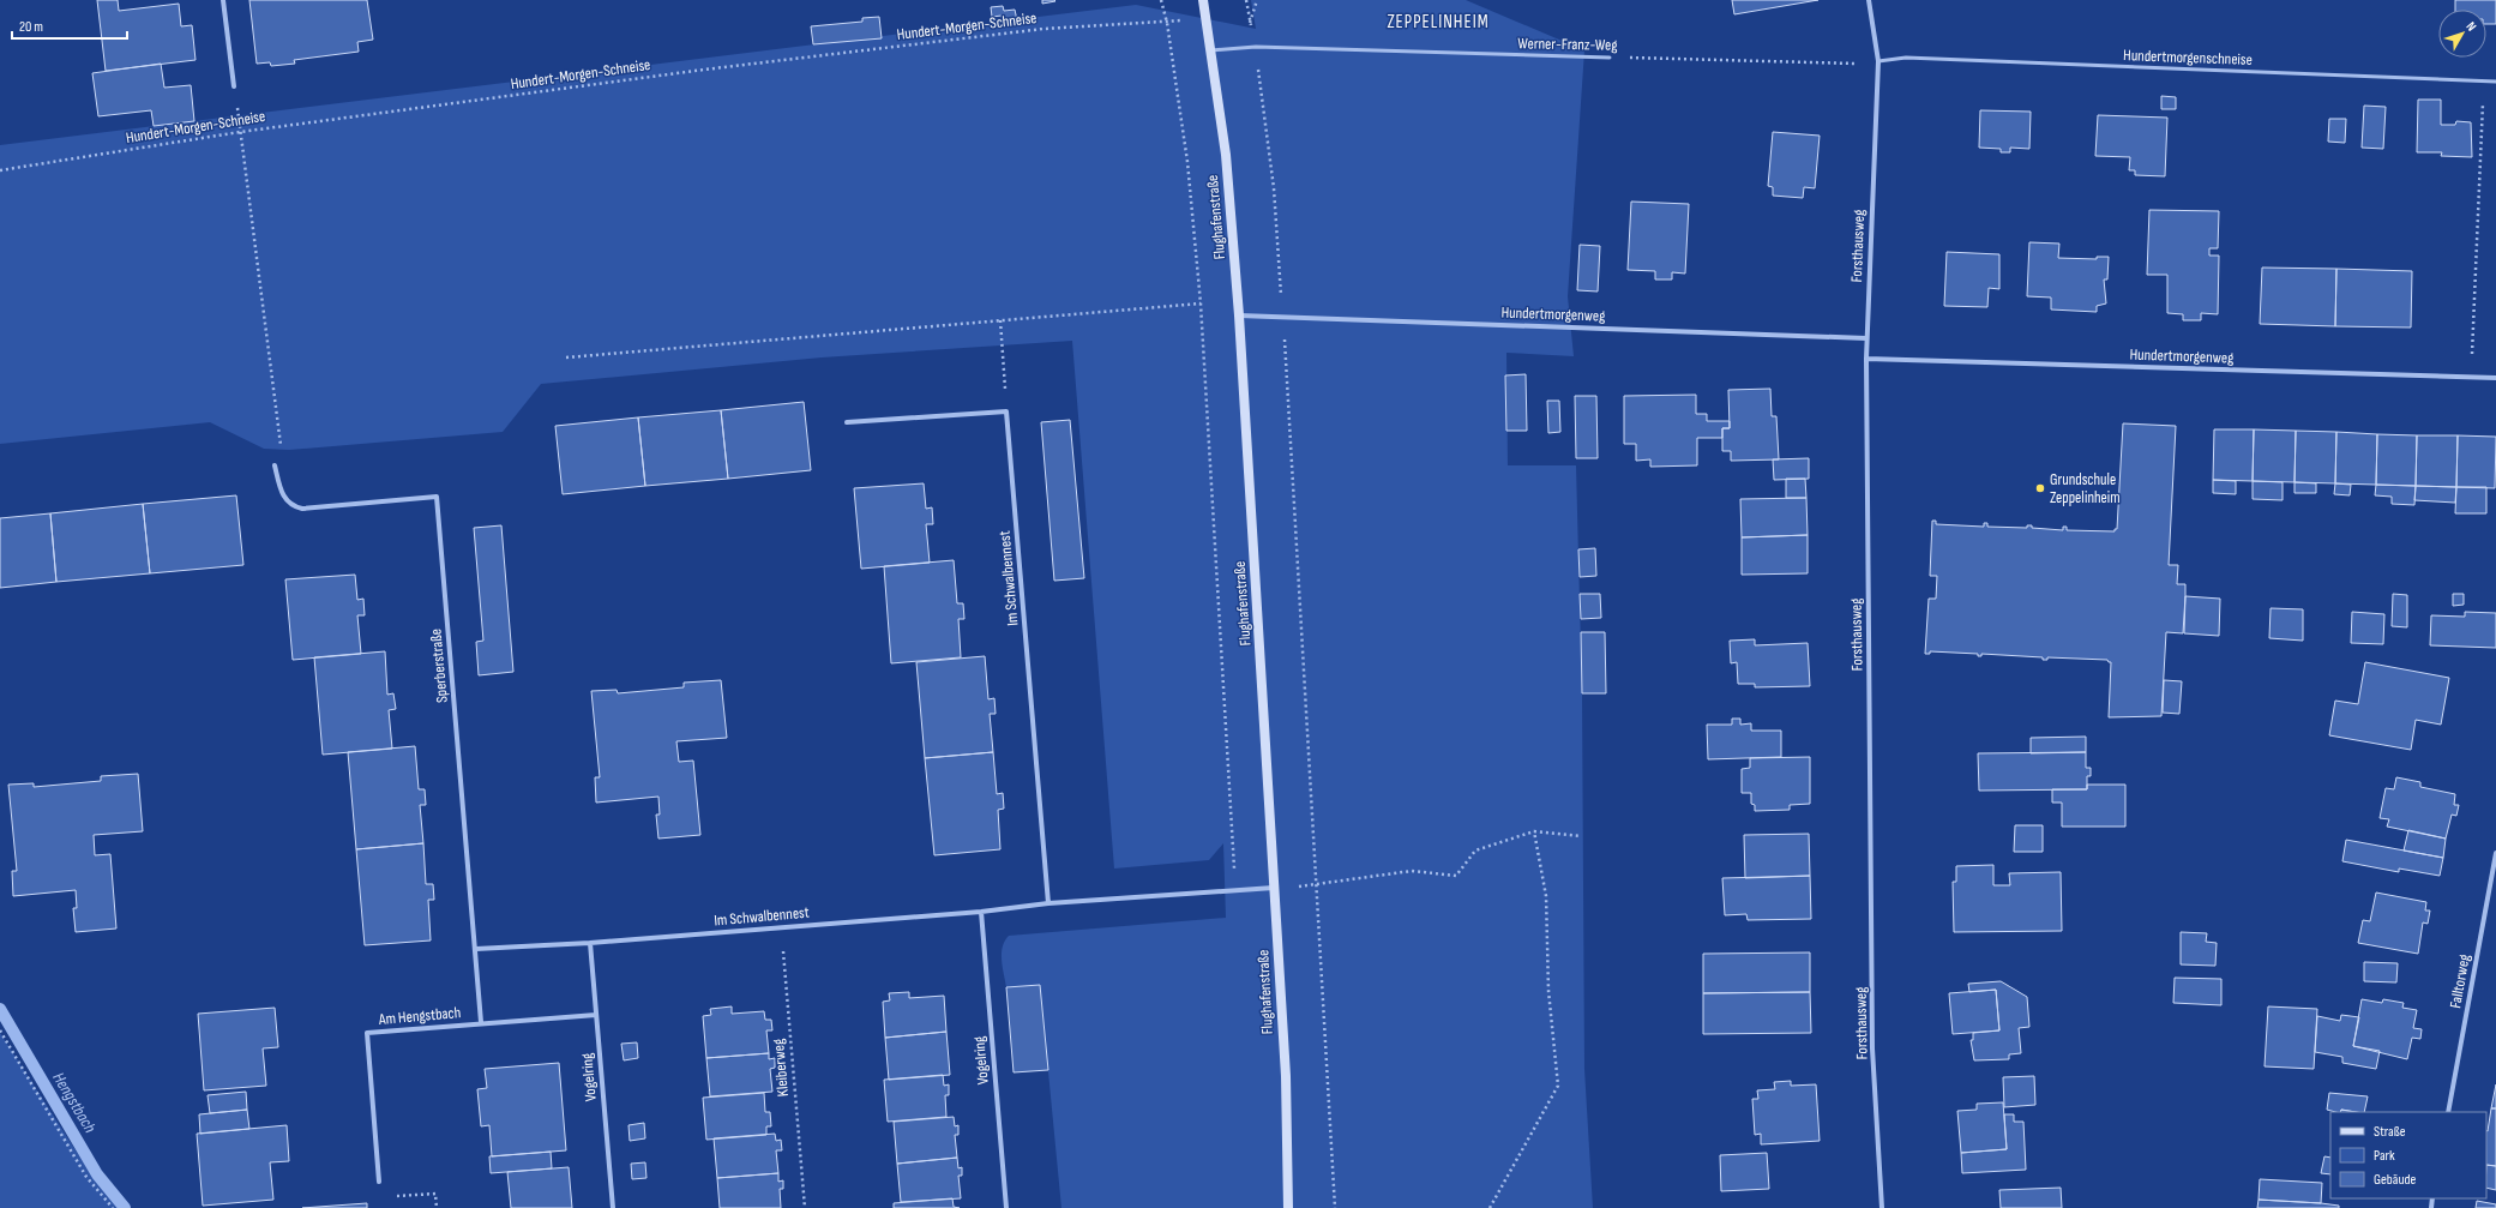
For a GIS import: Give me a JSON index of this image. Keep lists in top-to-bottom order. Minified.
{"streets":{"street":["Flughafenstraße","Forsthausweg","Hundertmorgenweg","Im Schwalbennest","Sperberstraße","Falltorweg","Am Hengstbach","Vogelring"],"lane":["Werner-Franz-Weg","Hundertmorgenschneise"],"path":["Hundert-Morgen-Schneise","Kleiberweg"]},"crossings":[["Werner-Franz-Weg","Hundertmorgenschneise"],["Werner-Franz-Weg","Forsthausweg"],["Hundertmorgenschneise","Forsthausweg"],["Flughafenstraße","Hundertmorgenweg"],["Flughafenstraße","Im Schwalbennest"],["Forsthausweg","Hundertmorgenweg"],["Im Schwalbennest","Sperberstraße"],["Im Schwalbennest","Vogelring"],["Im Schwalbennest","Kleiberweg"],["Sperberstraße","Am Hengstbach"],["Am Hengstbach","Vogelring"]],"districts":["ZEPPELINHEIM"],"water":["Hengstbach"],"places":["Grundschule Zeppelinheim"],"legend":["Straße","Park","Gebäude"],"scale_bar":"20 m","north":"top right"}
